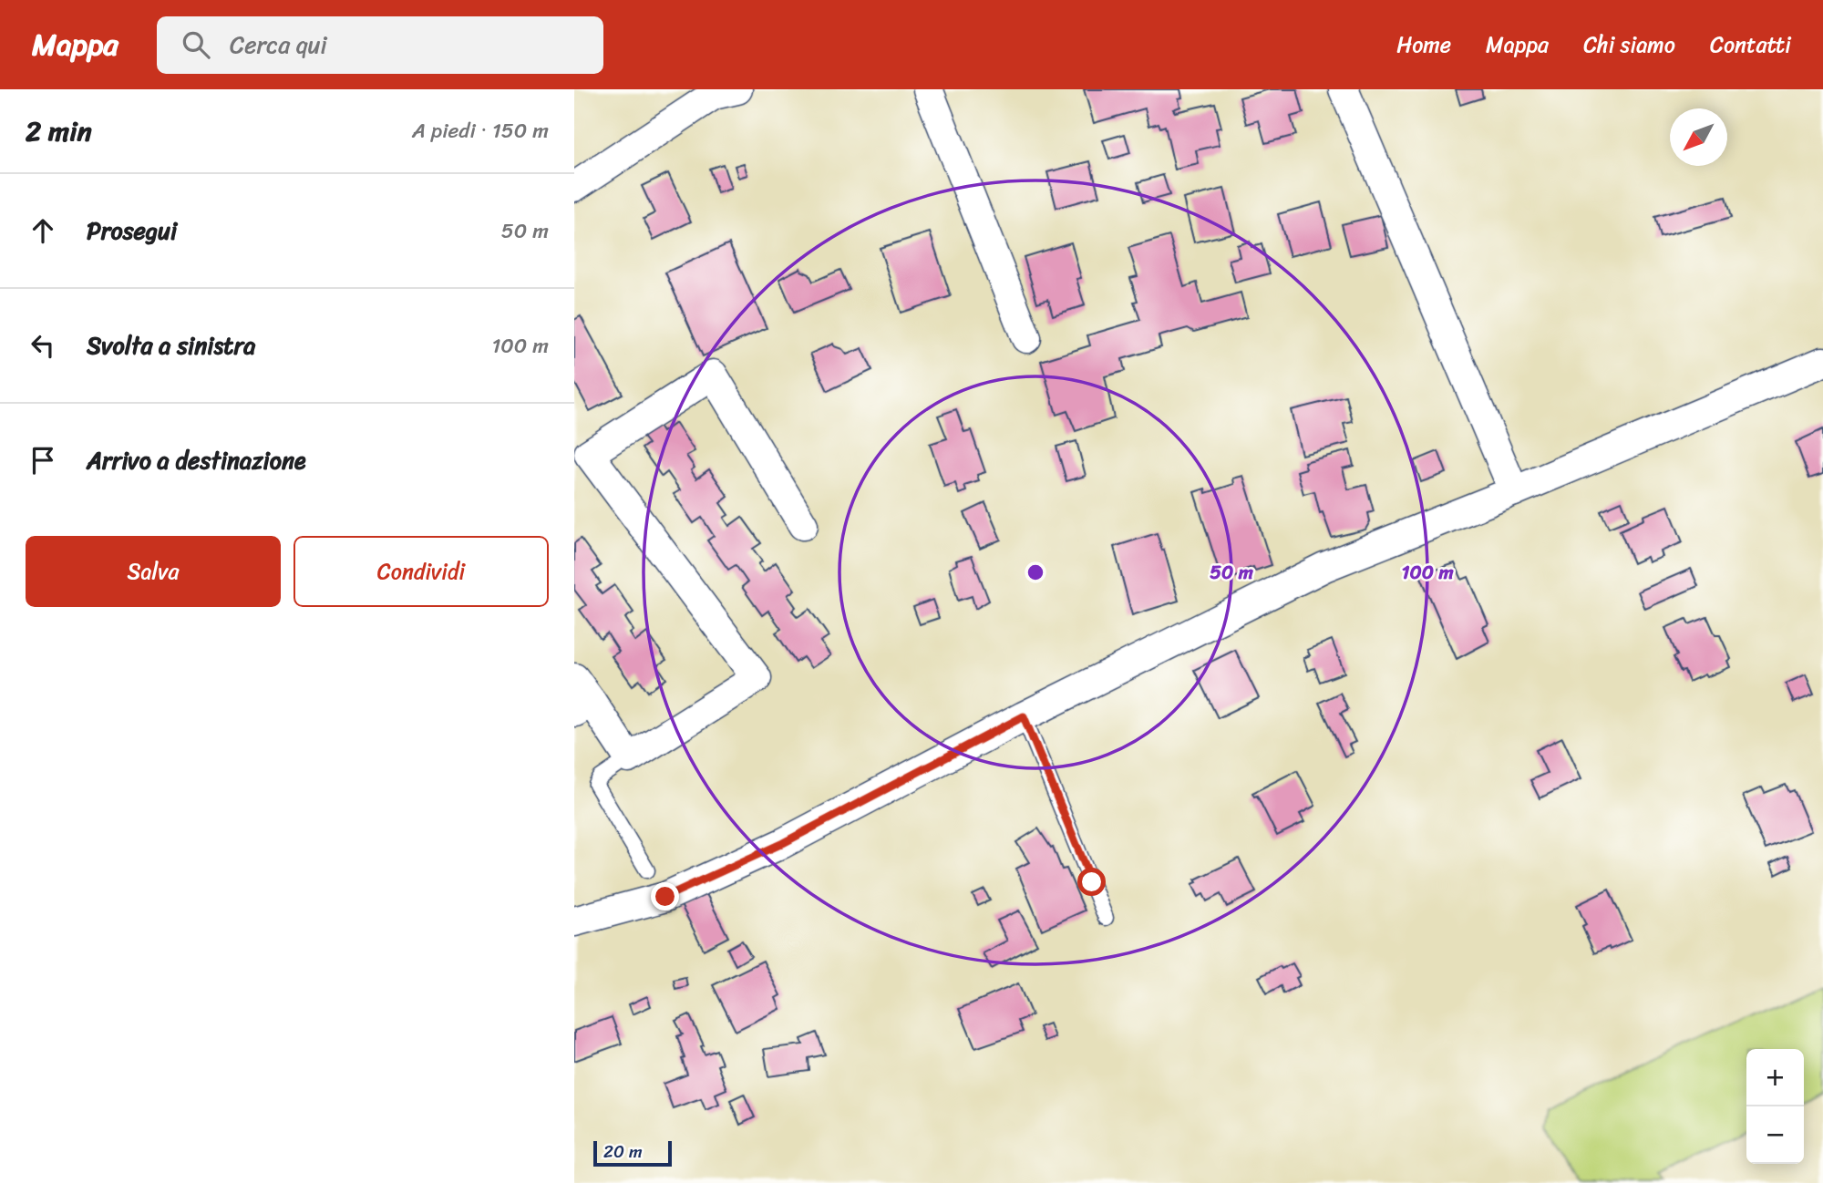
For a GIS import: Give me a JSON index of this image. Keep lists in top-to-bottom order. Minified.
{"scale_bar":"20 m","north":"bottom left","page":{"header":"Mappa","search":"Cerca qui","nav":["Home","Mappa","Chi siamo","Contatti"],"heading":["2 min","A piedi · 150 m"],"list":[["Prosegui","50 m"],["Svolta a sinistra","100 m"],"Arrivo a destinazione"],"buttons":["Salva","Condividi"],"map_buttons":["+","−"],"scale":"20 m"},"rings":["50 m","100 m"]}
